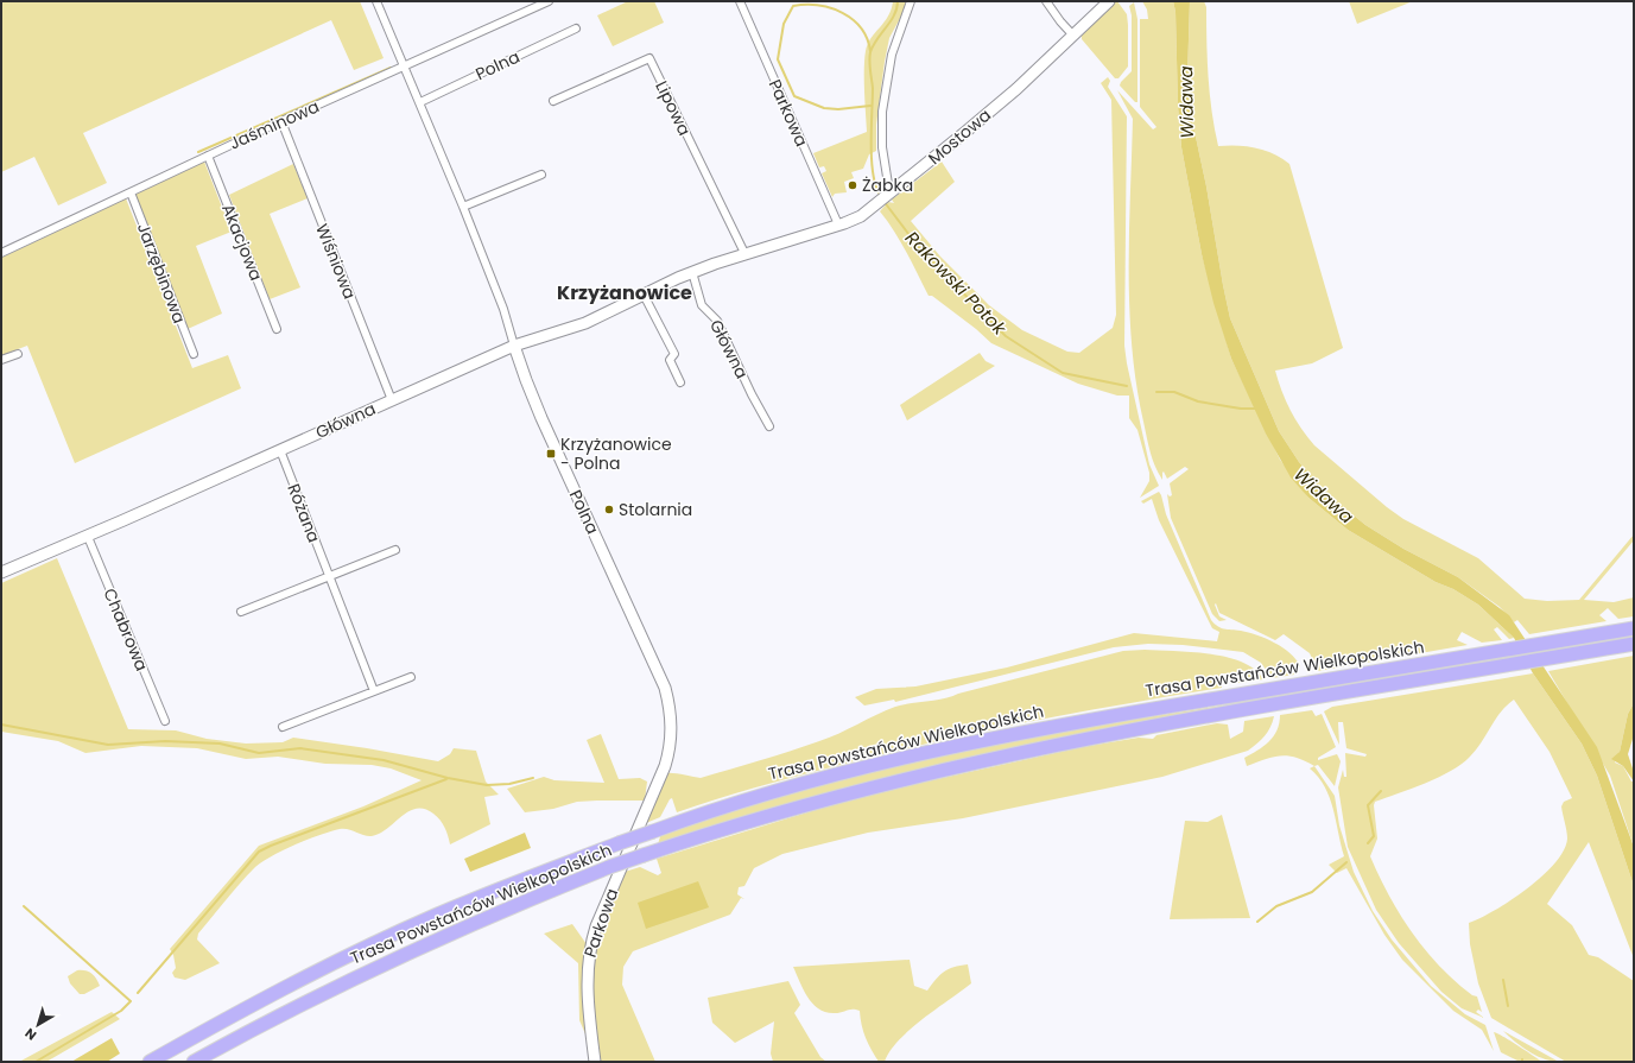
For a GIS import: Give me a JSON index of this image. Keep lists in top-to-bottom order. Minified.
{"streets":{"highway":["Trasa Powstańców Wielkopolskich"],"street":["Polna","Lipowa","Parkowa","Jaśminowa","Mostowa","Akacjowa","Wiśniowa","Jarzębinowa","Główna","Różana","Chabrowa"]},"crossings":[["Polna","Parkowa"],["Polna","Jaśminowa"],["Polna","Główna"],["Lipowa","Główna"],["Parkowa","Mostowa"],["Parkowa","Główna"],["Jaśminowa","Akacjowa"],["Jaśminowa","Wiśniowa"],["Jaśminowa","Jarzębinowa"],["Mostowa","Główna"],["Wiśniowa","Główna"],["Główna","Różana"],["Główna","Chabrowa"]],"districts":["Krzyżanowice"],"water":["Widawa","Rakowski Potok"],"places":{"other":["Żabka","Stolarnia"],"transit":["Krzyżanowice - Polna"]},"north":"bottom left"}
